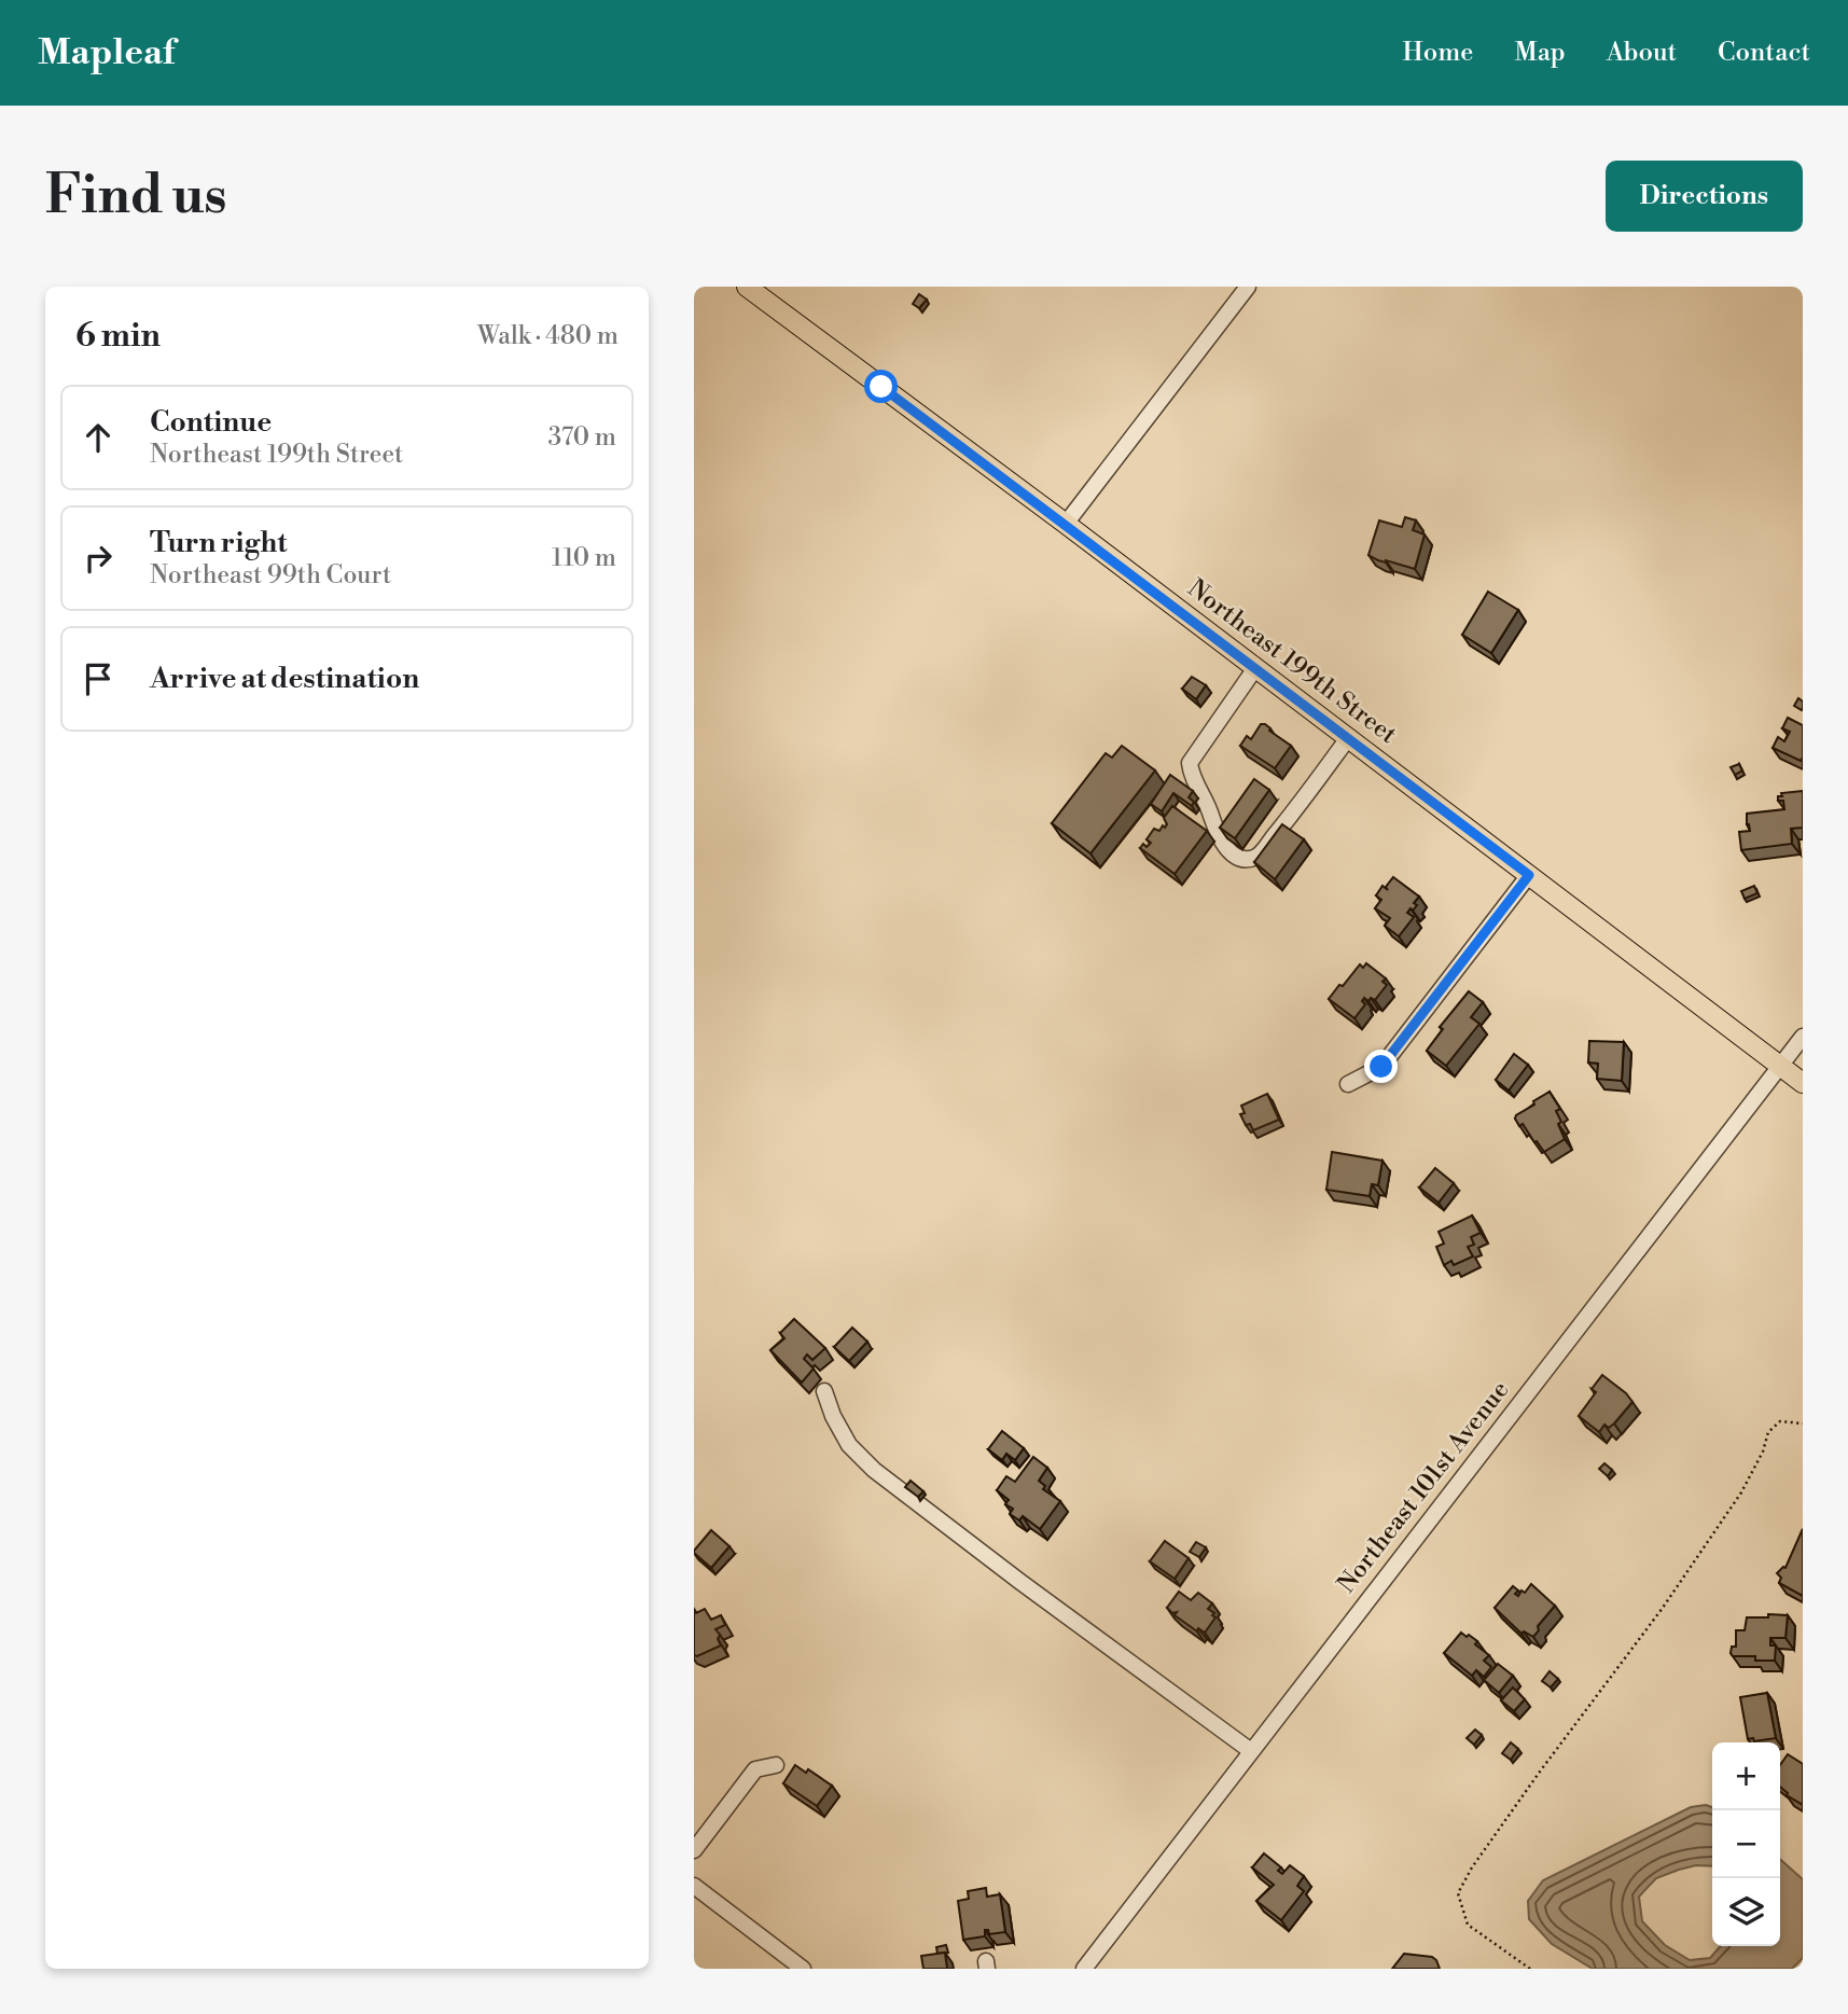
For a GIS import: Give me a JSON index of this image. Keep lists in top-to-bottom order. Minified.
{"streets":{"main road":["Northeast 199th Street"],"street":["Northeast 101st Avenue"]},"crossings":[["Northeast 199th Street","Northeast 101st Avenue"]],"page":{"header":"Mapleaf","nav":["Home","Map","About","Contact"],"buttons":"Directions","title":"Find us","heading":["6 min","Walk · 480 m"],"list":[["Continue","Northeast 199th Street","370 m"],["Turn right","Northeast 99th Court","110 m"],"Arrive at destination"],"map_buttons":["+","−"]}}
